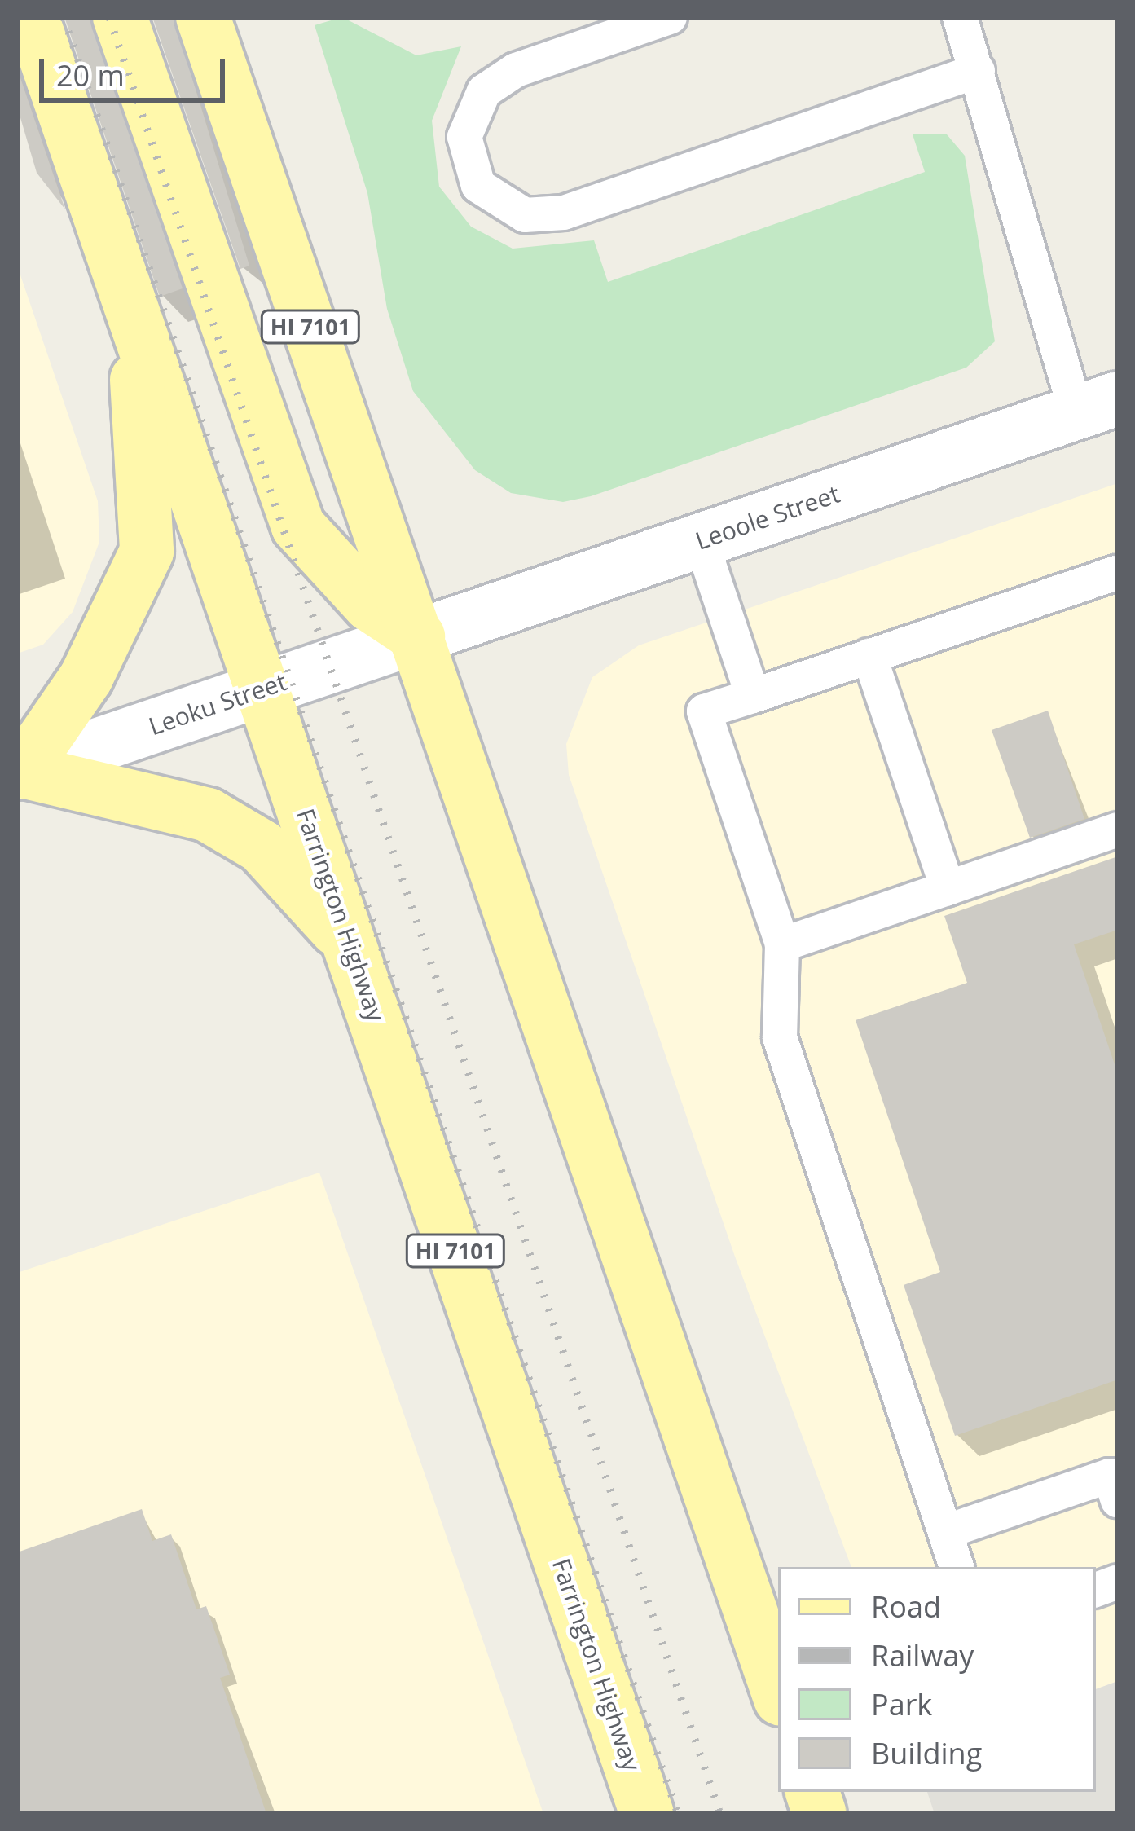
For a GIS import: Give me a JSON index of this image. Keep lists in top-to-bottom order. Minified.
{"streets":{"main road":["HI 7101","Farrington Highway"],"street":["Leoole Street","Leoku Street"]},"crossings":[["HI 7101","Leoole Street"],["HI 7101","Leoku Street"],["Leoole Street","Leoku Street"],["Leoku Street","Farrington Highway"]],"legend":["Road","Railway","Park","Building"],"scale_bar":"20 m"}
